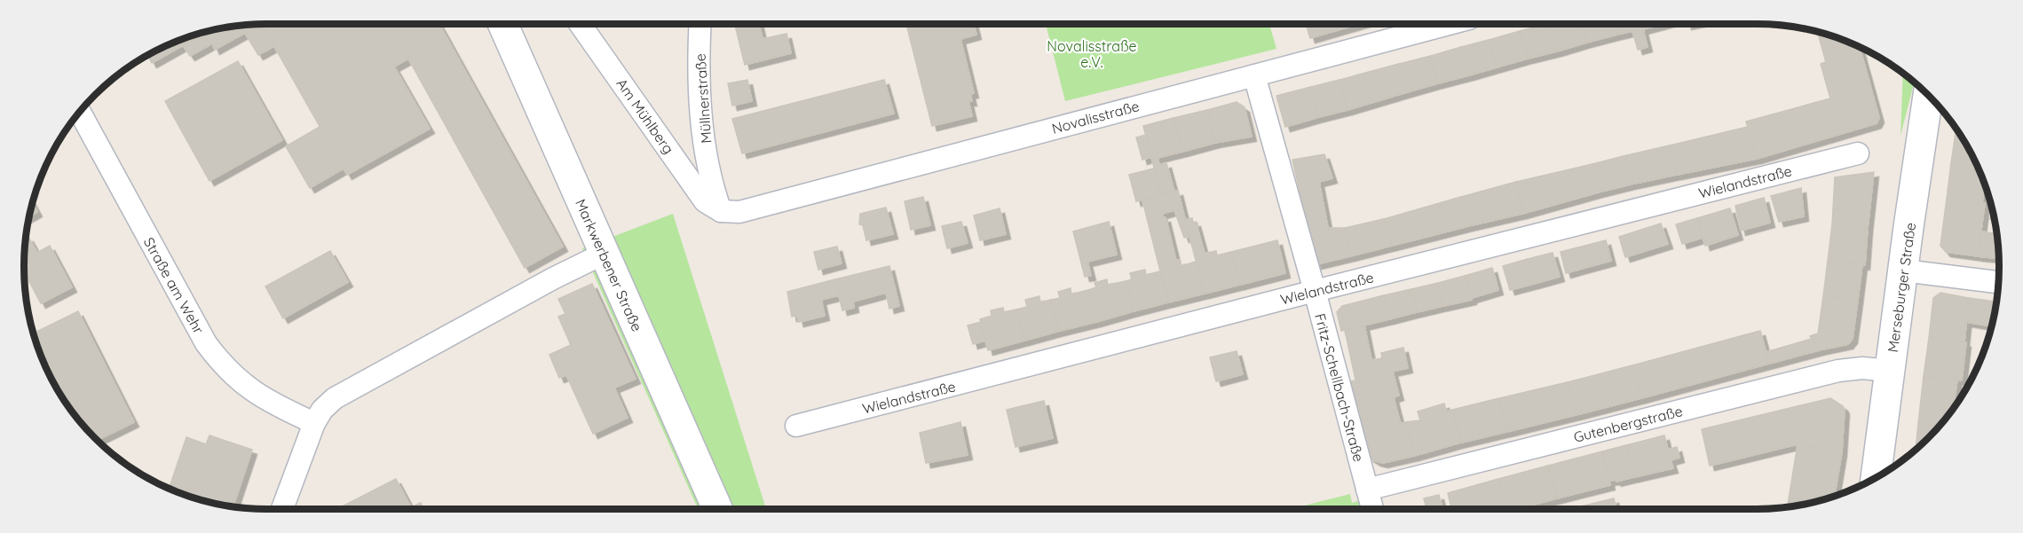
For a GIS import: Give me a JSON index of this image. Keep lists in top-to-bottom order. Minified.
{"streets":{"main road":["Markwerbener Straße","Merseburger Straße"],"street":["Müllnerstraße","Am Mühlberg","Novalisstraße","Wielandstraße","Straße am Wehr","Fritz-Schellbach-Straße","Gutenbergstraße"]},"crossings":[["Müllnerstraße","Am Mühlberg"],["Müllnerstraße","Novalisstraße"],["Am Mühlberg","Novalisstraße"],["Novalisstraße","Fritz-Schellbach-Straße"],["Wielandstraße","Fritz-Schellbach-Straße"],["Merseburger Straße","Gutenbergstraße"],["Fritz-Schellbach-Straße","Gutenbergstraße"]],"parks":["Novalisstraße e.V."]}
